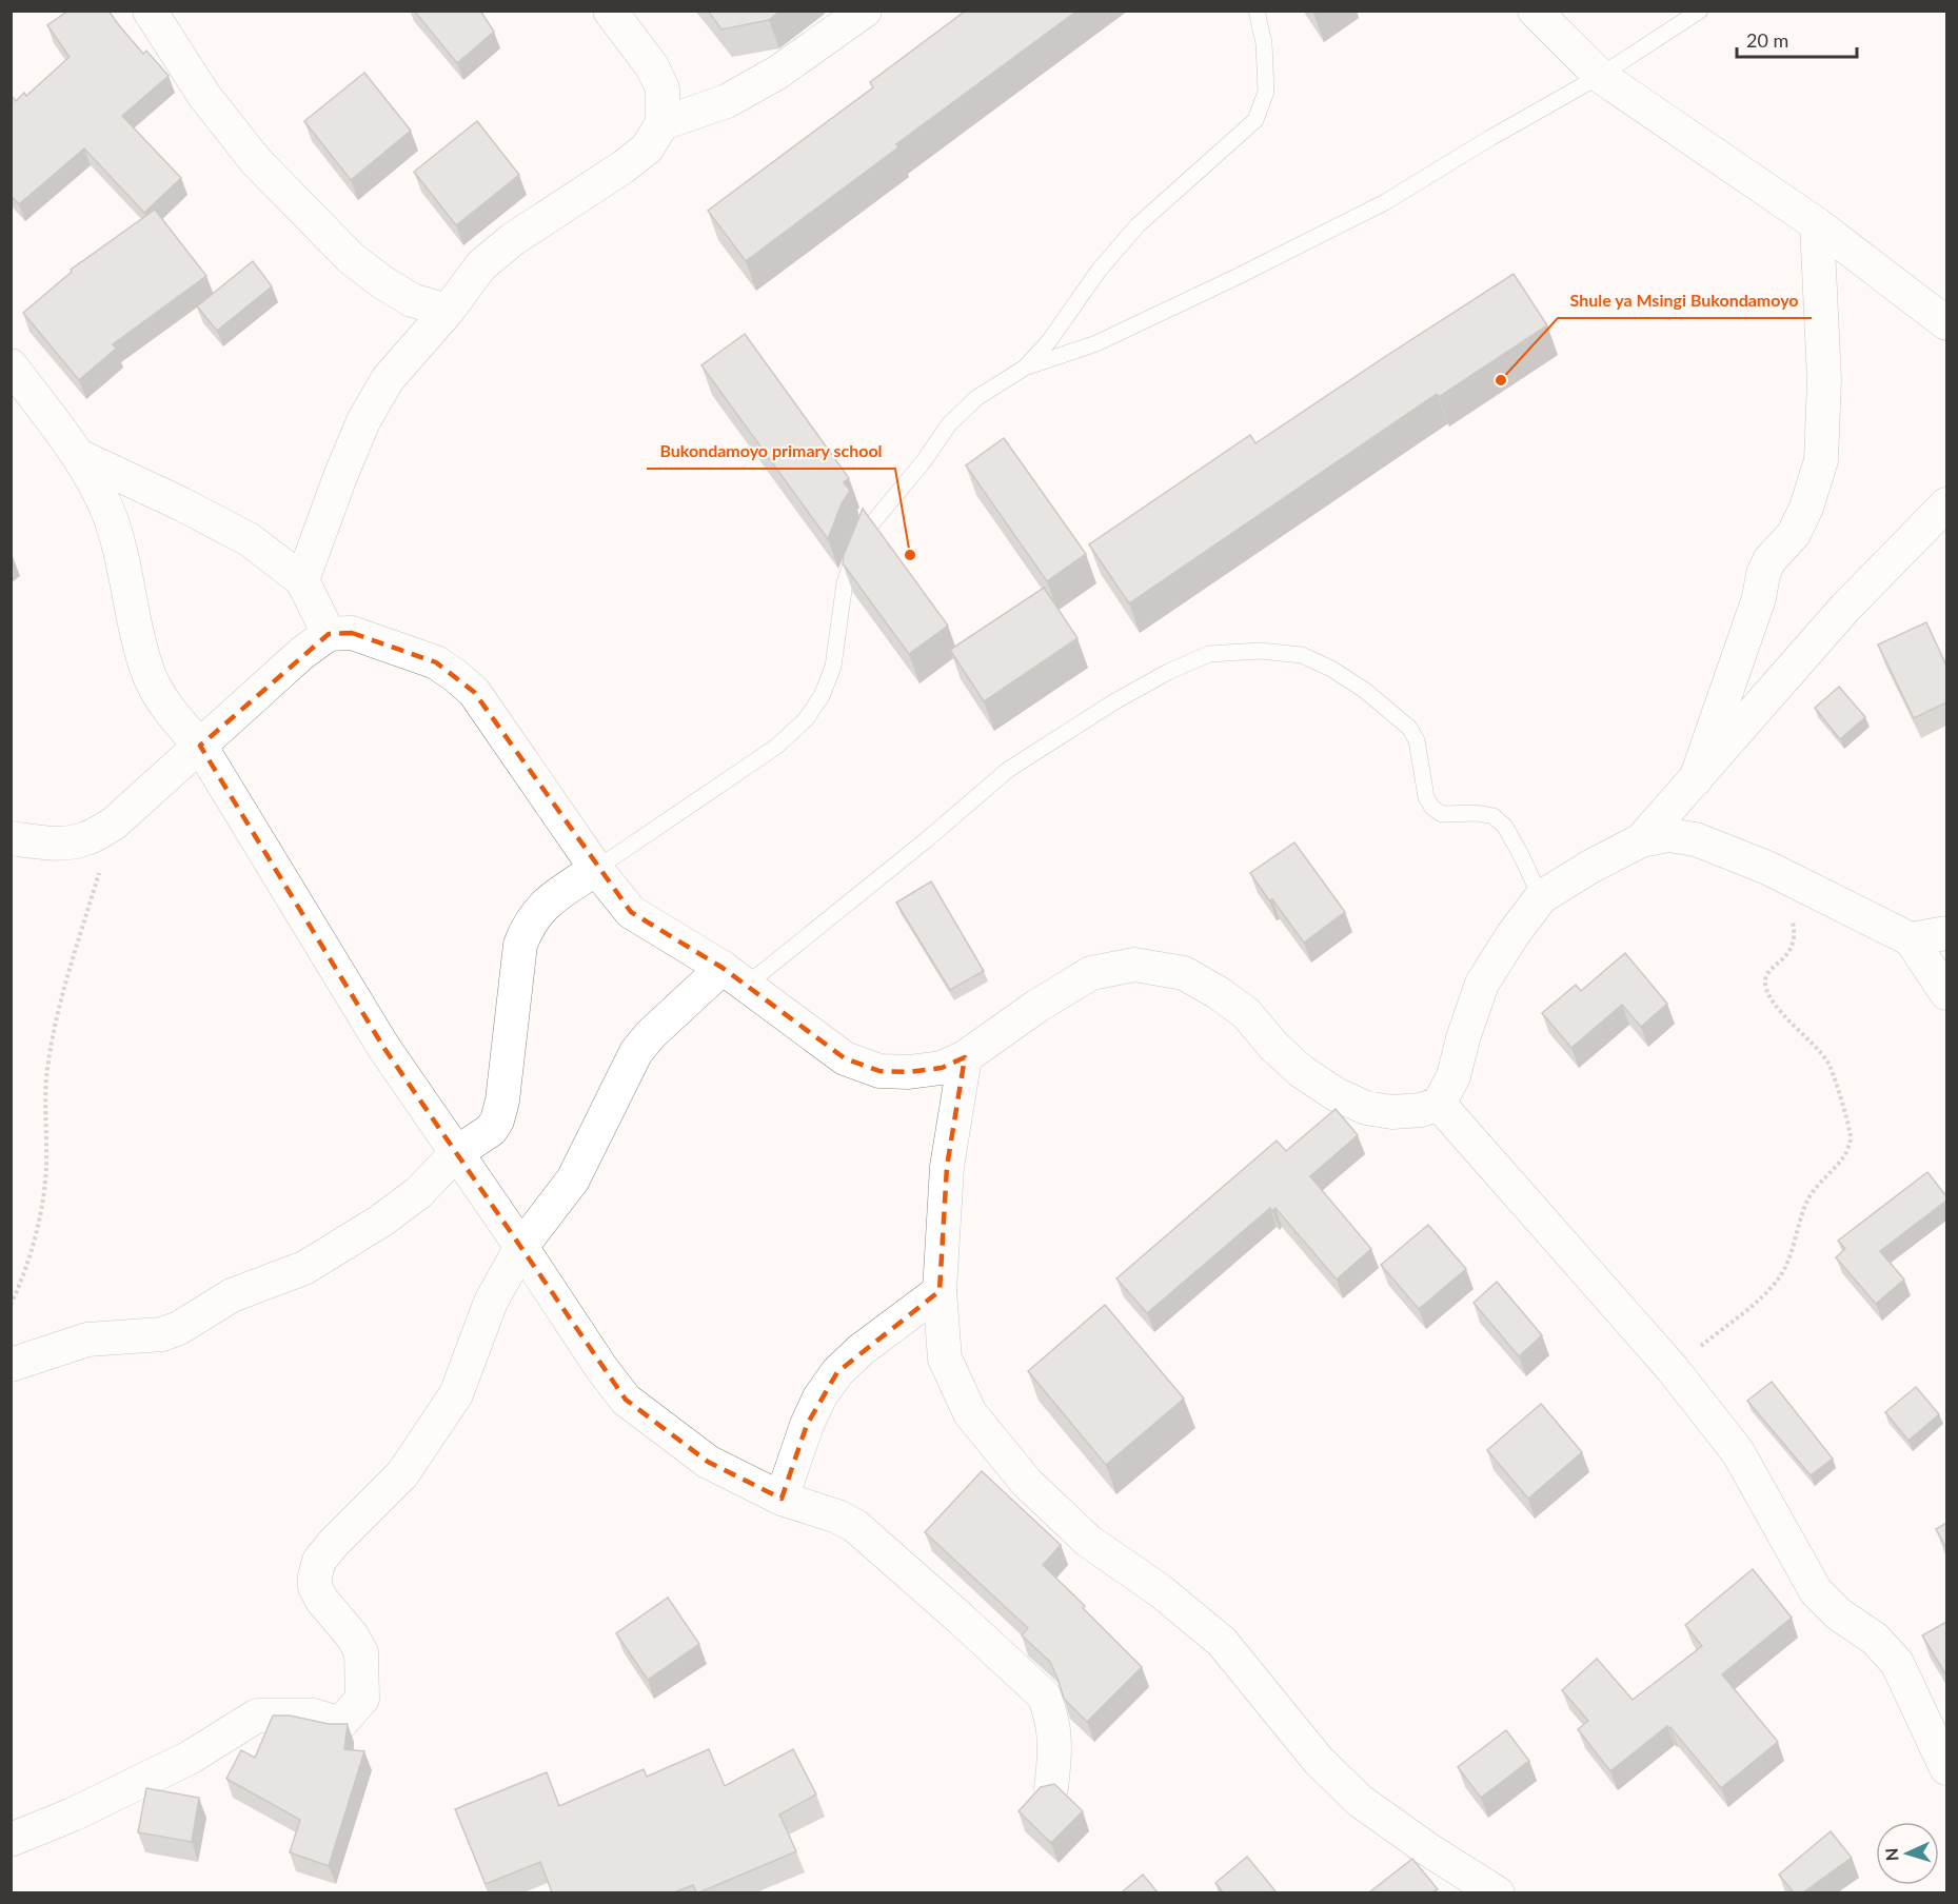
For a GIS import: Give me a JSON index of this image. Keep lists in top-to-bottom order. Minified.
{"places":["Shule ya Msingi Bukondamoyo","Bukondamoyo primary school"],"scale_bar":"20 m","north":"left"}
